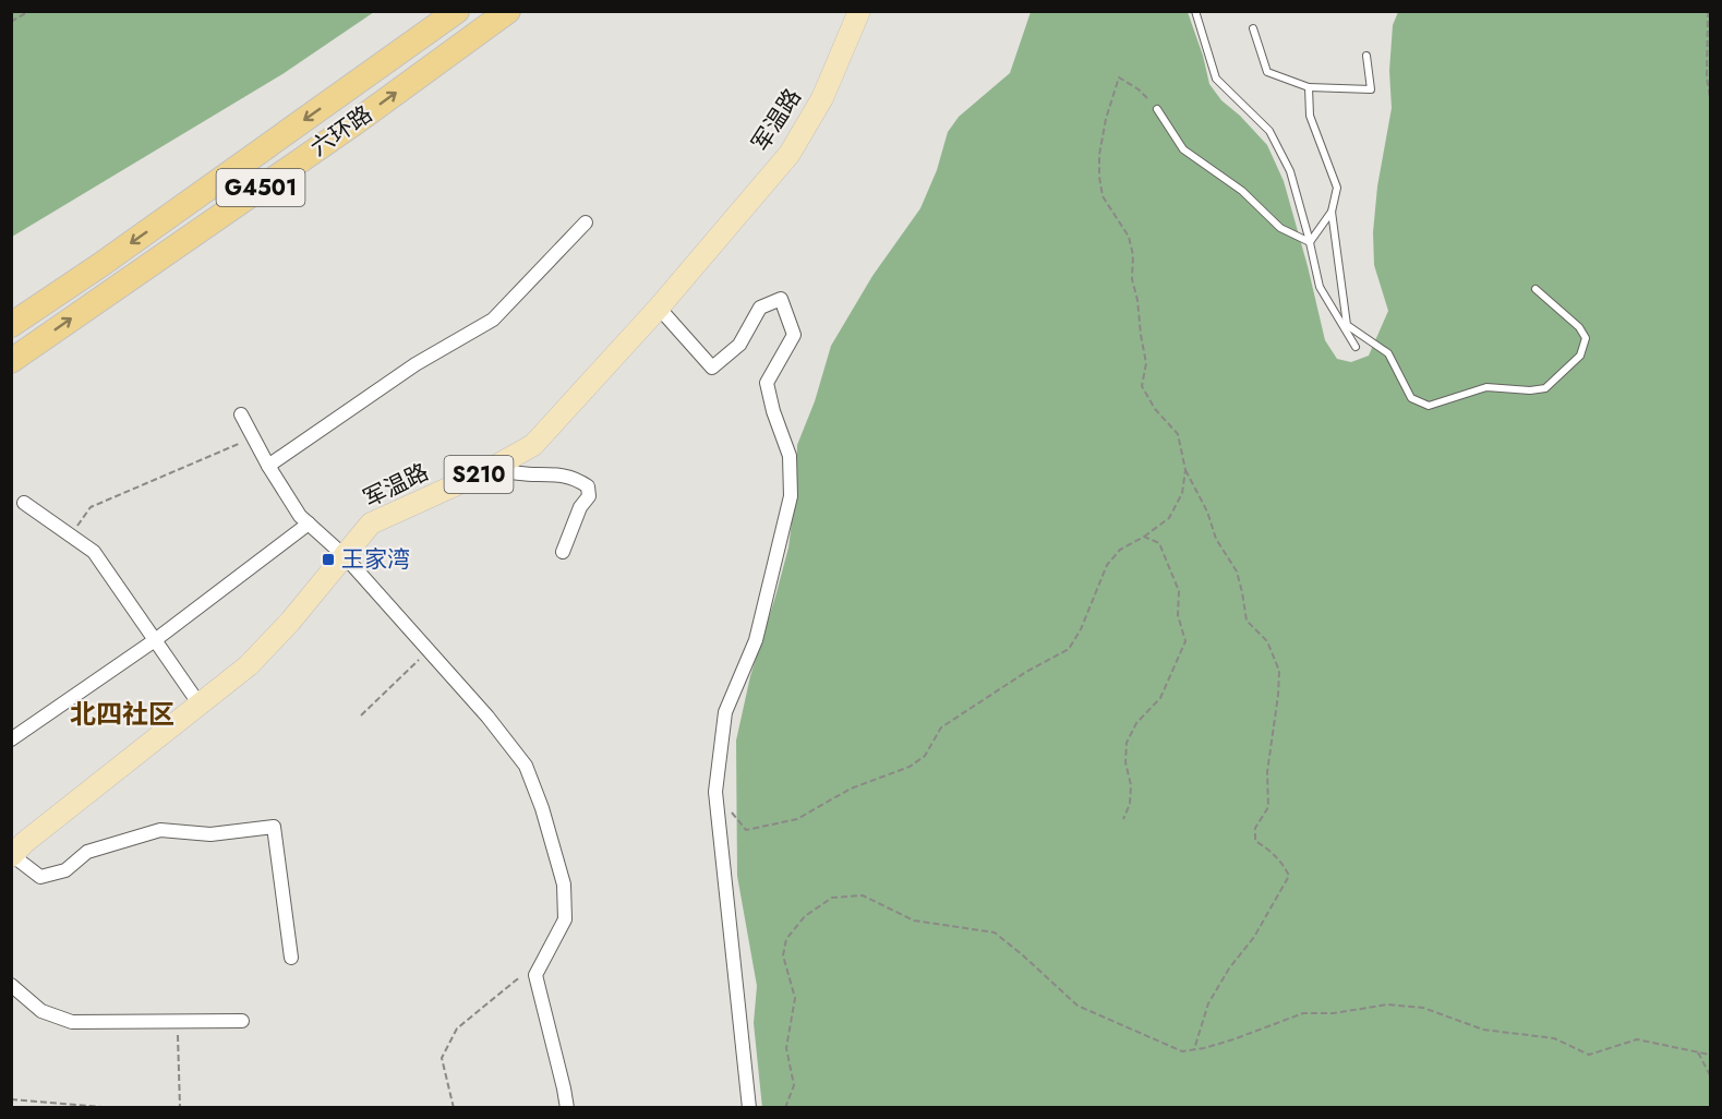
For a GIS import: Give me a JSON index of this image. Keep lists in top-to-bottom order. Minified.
{"streets":{"highway":["六环路","G4501"],"main road":["军温路","S210"]},"districts":["北四社区"],"places":{"transit":["王家湾"]}}
